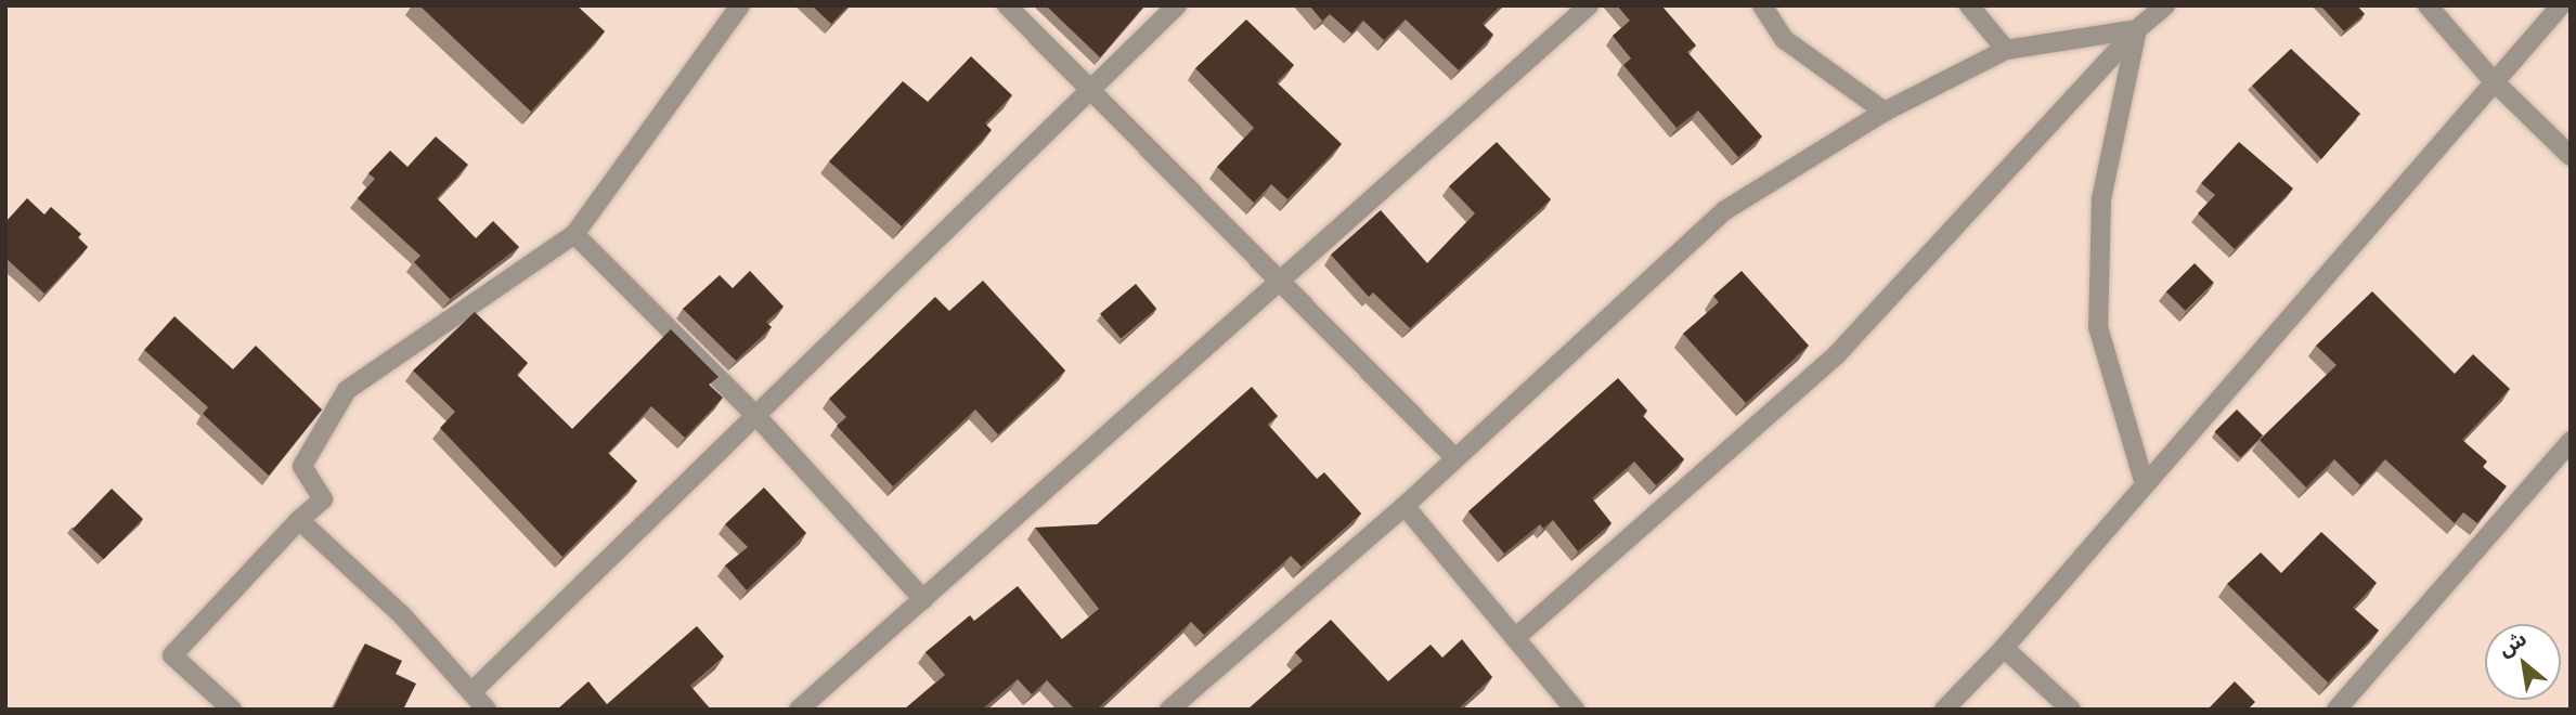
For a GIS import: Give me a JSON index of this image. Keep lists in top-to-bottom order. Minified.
{"north":"top left"}
